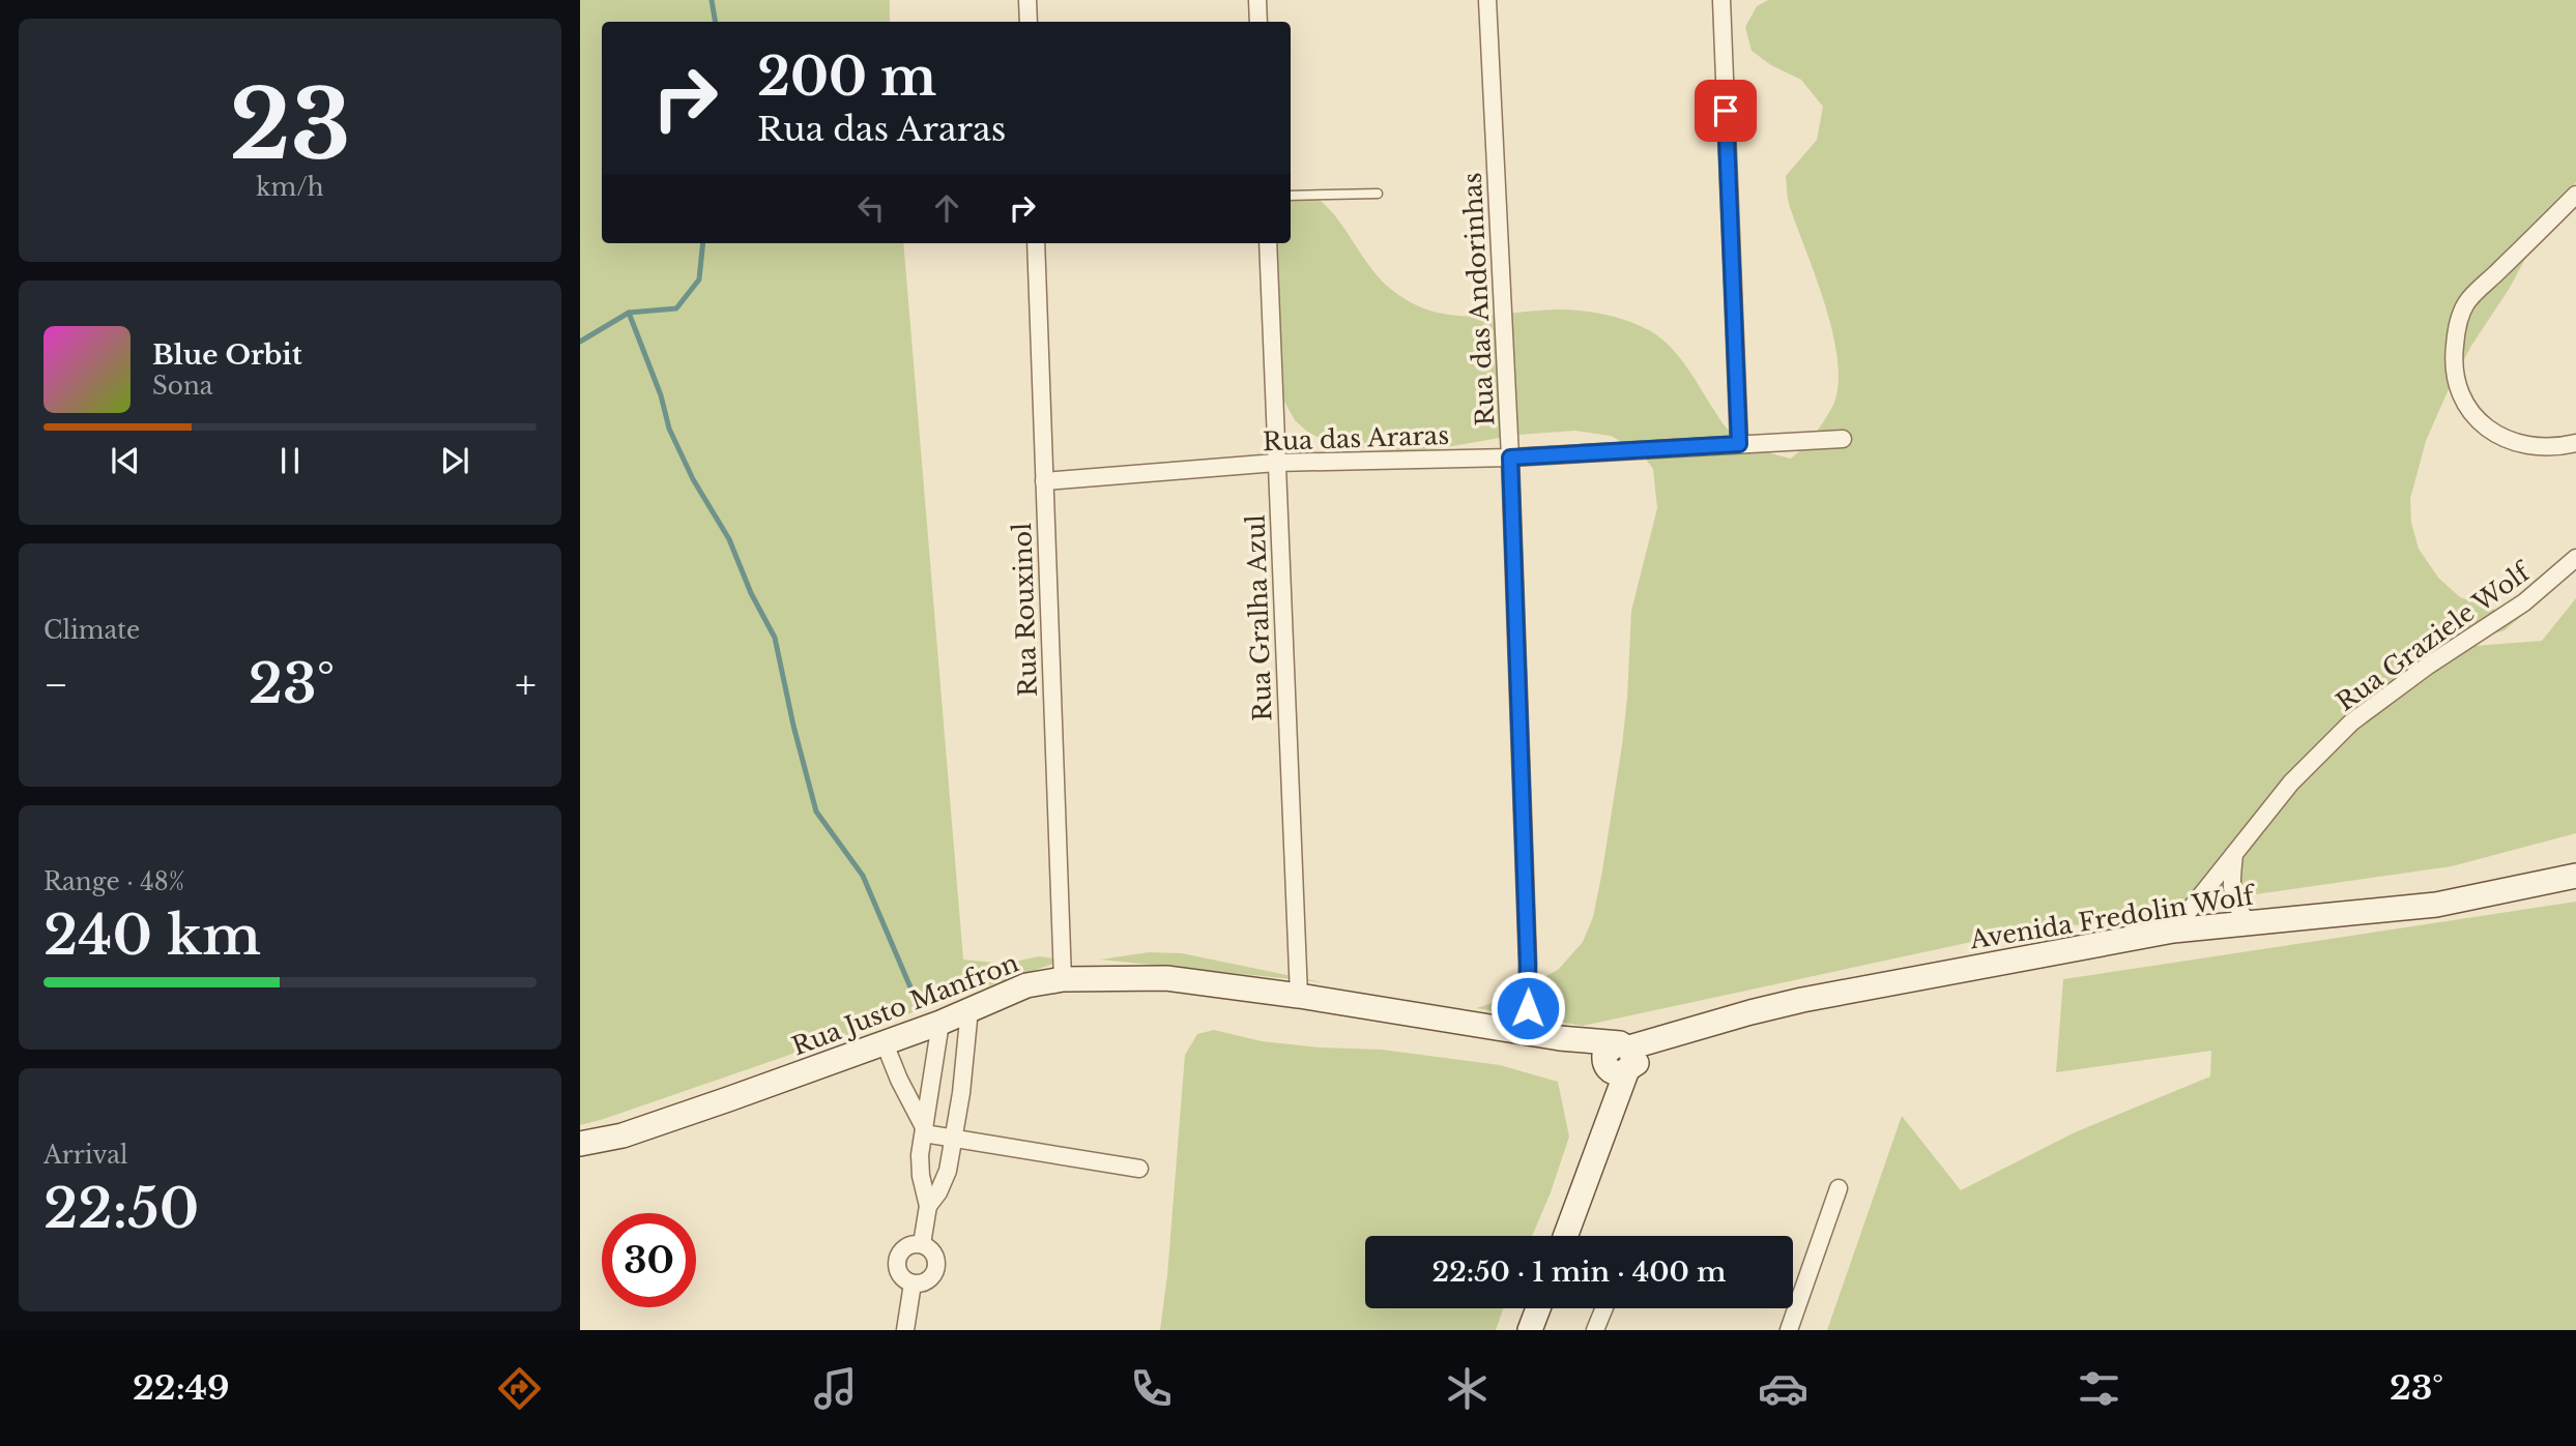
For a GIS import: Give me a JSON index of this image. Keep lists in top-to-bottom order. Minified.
{"streets":{"main road":["Avenida Fredolin Wolf","Rua Justo Manfron"],"street":["Rua das Andorinhas","Rua das Araras","Rua Rouxinol","Rua Gralha Azul","Rua Graziele Wolf"]},"crossings":[["Rua das Andorinhas","Rua das Araras"],["Rua das Andorinhas","Rua Justo Manfron"],["Rua das Araras","Rua Rouxinol"],["Rua das Araras","Rua Gralha Azul"],["Rua Rouxinol","Rua Justo Manfron"],["Rua Gralha Azul","Rua Justo Manfron"],["Rua Graziele Wolf","Avenida Fredolin Wolf"],["Avenida Fredolin Wolf","Rua Justo Manfron"]],"page":{"tile":[["23","km/h"],"Climate",["Range · 48%","240 km"],["Arrival","22:50"]],"turn":["200 m","Rua das Araras"],"song":["Blue Orbit","Sona"],"heat":["−","23°","+"],"limit":"30","trip":"22:50 · 1 min · 400 m","tabs":["22:49","23°"]}}
